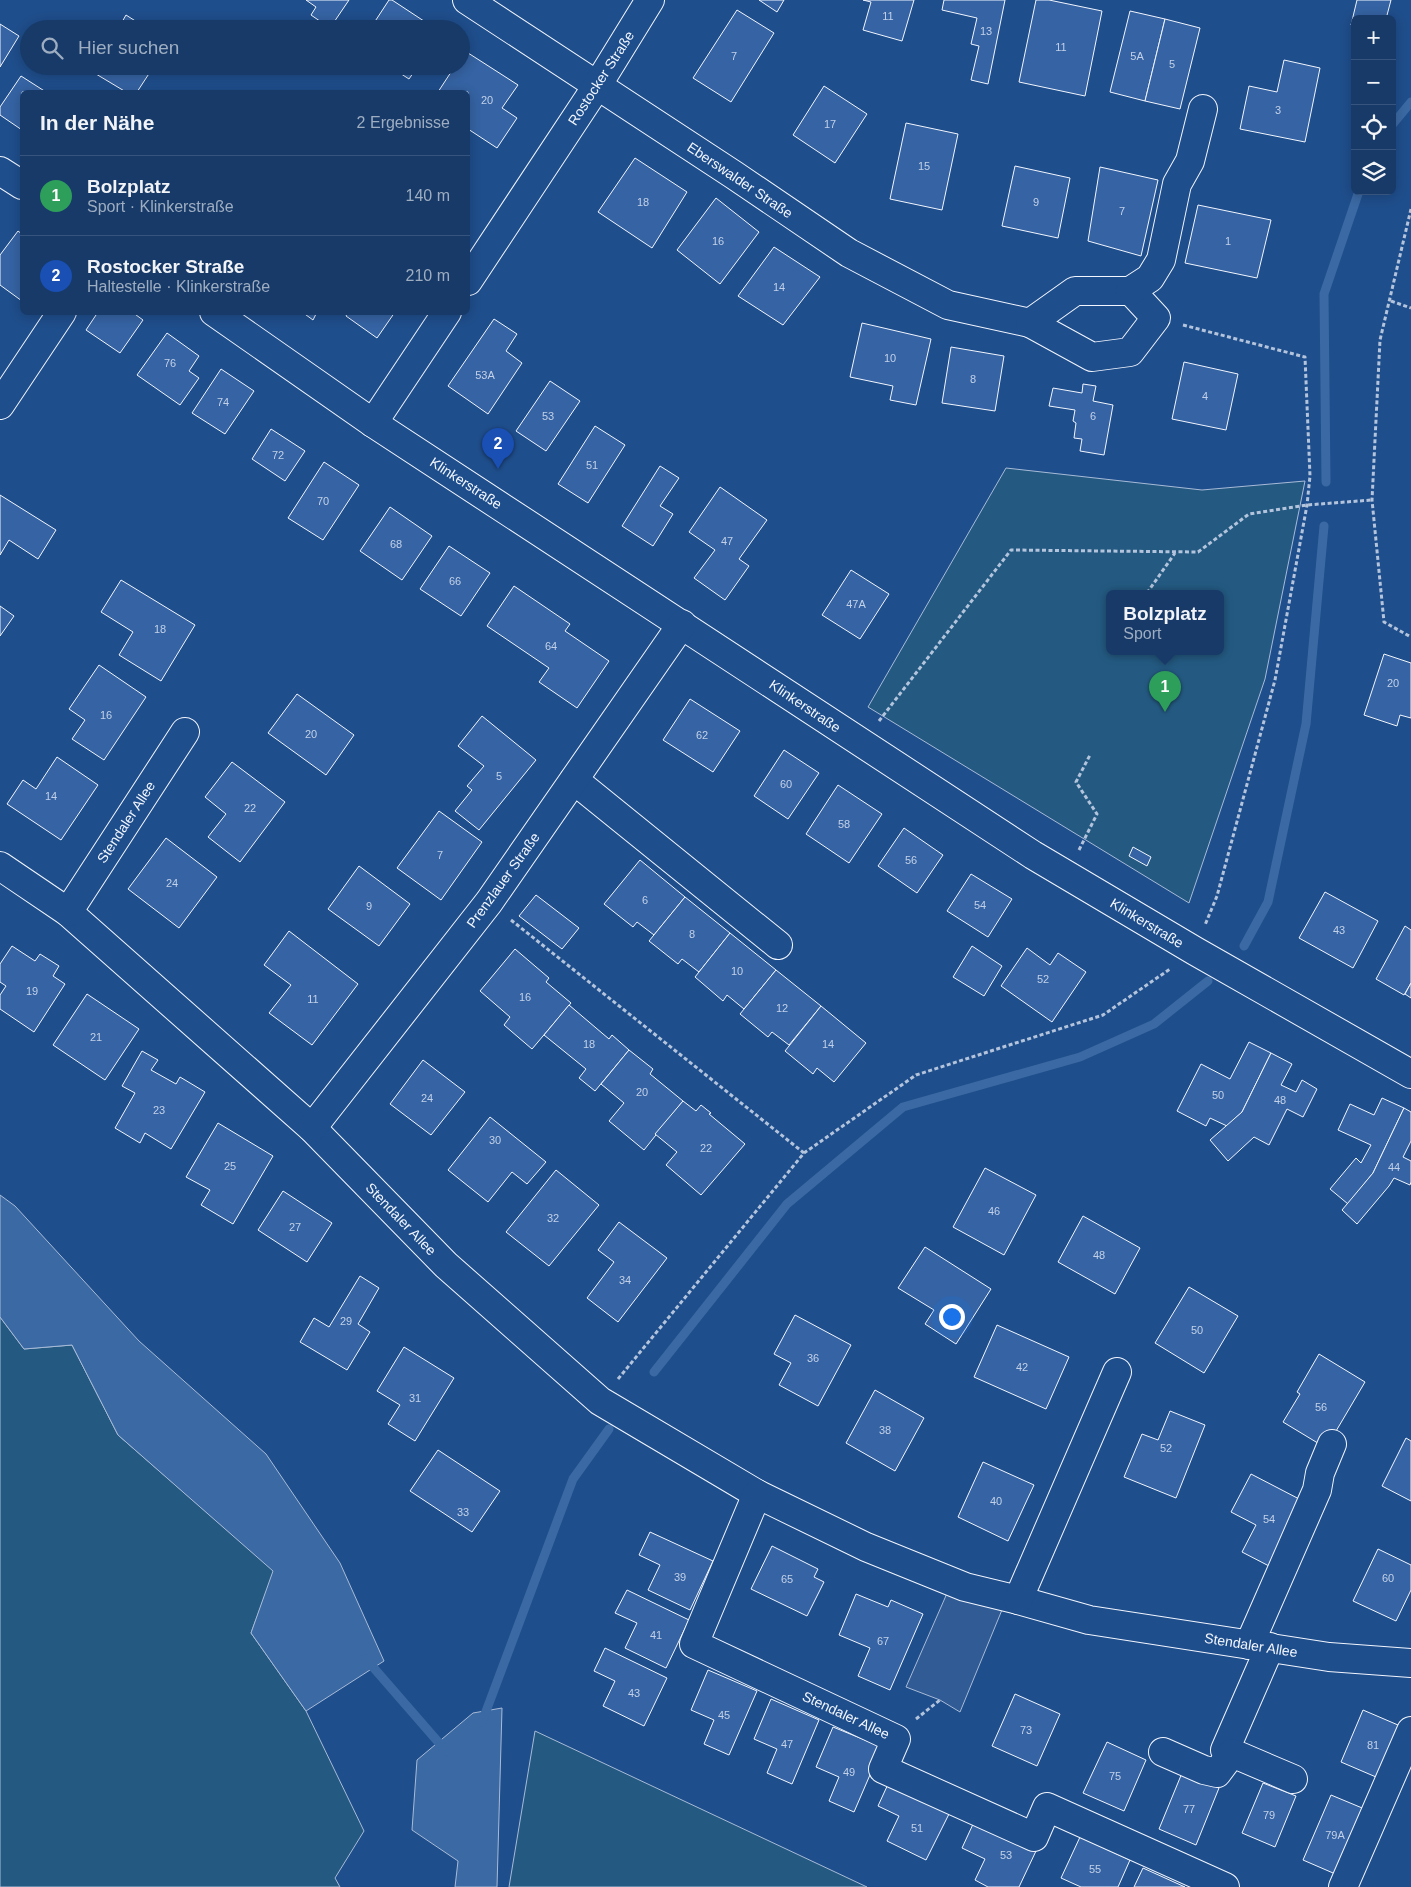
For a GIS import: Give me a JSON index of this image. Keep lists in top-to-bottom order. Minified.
{"streets":{"street":["Rostocker Straße","Eberswalder Straße","Klinkerstraße","Stendaler Allee","Prenzlauer Straße"]},"crossings":[["Rostocker Straße","Eberswalder Straße"],["Klinkerstraße","Prenzlauer Straße"],["Stendaler Allee","Prenzlauer Straße"]],"house_numbers":["11","13","11","7","5A","5","20","3","17","15","18","9","7","16","1","14","10","76","53A","8","4","74","53","6","72","51","70","47","68","66","47A","18","64","20","16","20","62","5","60","14","22","58","7","56","24","6","54","9","43","8","10","52","19","16","11","12","21","18","14","20","50","24","48","23","30","22","25","44","46","32","27","48","34","29","50","36","42","31","56","38","52","40","33","54","39","60","65","41","67","43","45","73","47","81","49","75","77","79","51","79A","53","55"],"page":{"map_buttons":["+","−"],"search":"Hier suchen","heading":["In der Nähe","2 Ergebnisse"],"list":[{"mark":"1","name":"Bolzplatz","note":"Sport · Klinkerstraße","value":"140 m"},{"mark":"2","name":"Rostocker Straße","note":"Haltestelle · Klinkerstraße","value":"210 m"}],"pins":["2","1"],"popup":["Bolzplatz","Sport"]}}
